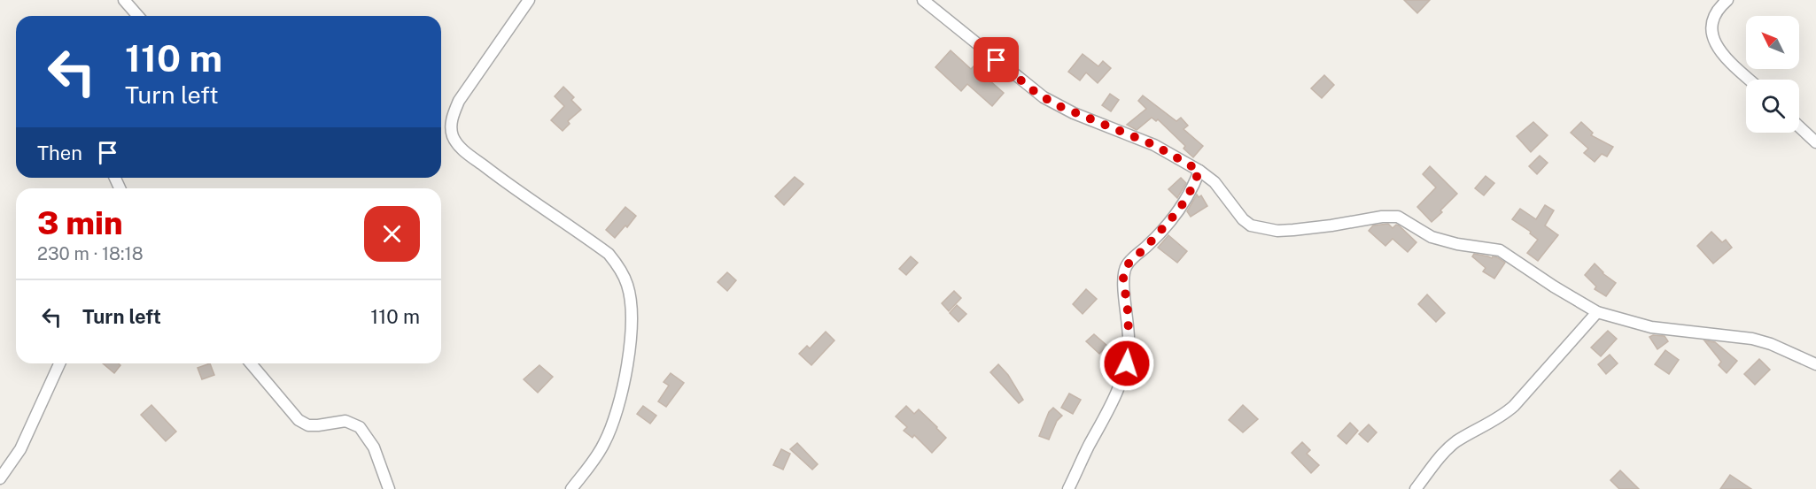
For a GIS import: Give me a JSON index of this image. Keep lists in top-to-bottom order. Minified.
{"north":"top left","page":{"turn":["110 m","Turn left"],"then":"Then","heading":["3 min","230 m · 18:18"],"list":[{"name":"Turn left","value":"110 m"}]}}
